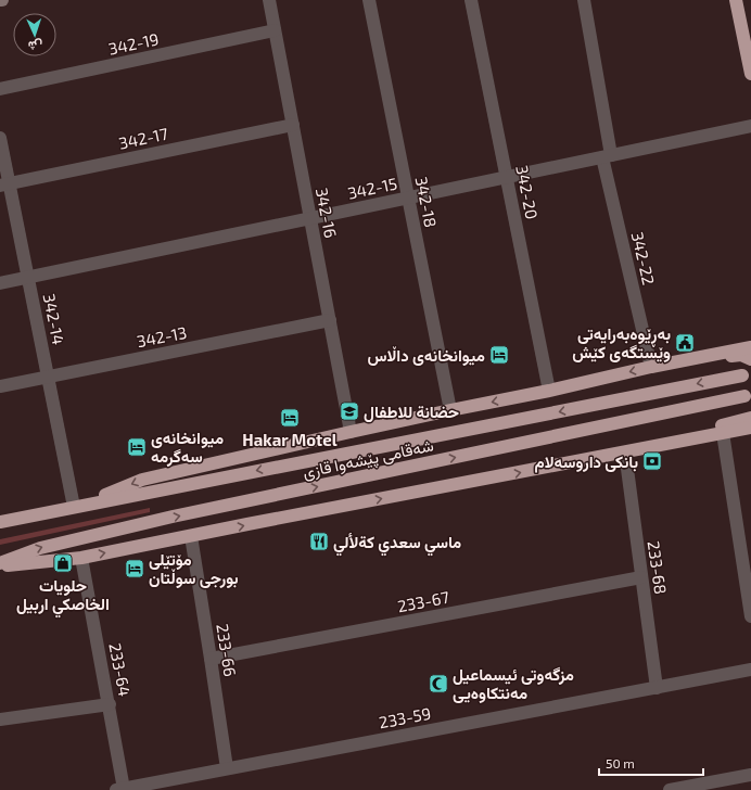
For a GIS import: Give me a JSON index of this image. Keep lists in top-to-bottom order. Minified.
{"streets":{"highway":["شەقامی پێشەوا قازی"],"street":["342-19","342-17","342-15","342-20","342-18","342-16","342-22","342-14","342-13","233-68","233-67","233-66","233-64","233-59"]},"crossings":[["342-19","342-16"],["342-17","342-16"],["342-17","342-14"],["342-15","342-20"],["342-15","342-18"],["342-15","342-16"],["342-15","342-22"],["342-15","342-14"],["342-20","شەقامی پێشەوا قازی"],["342-18","شەقامی پێشەوا قازی"],["342-16","342-13"],["342-16","شەقامی پێشەوا قازی"],["342-22","شەقامی پێشەوا قازی"],["342-14","342-13"],["342-14","شەقامی پێشەوا قازی"],["شەقامی پێشەوا قازی","233-68"],["شەقامی پێشەوا قازی","233-66"],["شەقامی پێشەوا قازی","233-64"],["233-68","233-67"],["233-68","233-59"],["233-67","233-66"],["233-66","233-59"],["233-64","233-59"]],"places":{"public building":["بەڕێوەبەرایەتی وێستگەی کێش"],"hotel":["میوانخانەی داڵاس","Hakar Motel","میوانخانەی سەگرمە","مۆتێلی بورجی سوڵتان"],"school or university":["حضانة للاطفال"],"bank":["بانکی داروسەلام"],"restaurant":["ماسي سعدي كةلألي"],"shop":["حلويات الخاصكي اربيل"],"mosque":["مزگەوتی ئیسماعیل مەنتکاوەیی"]},"scale_bar":"50 m","north":"bottom"}
